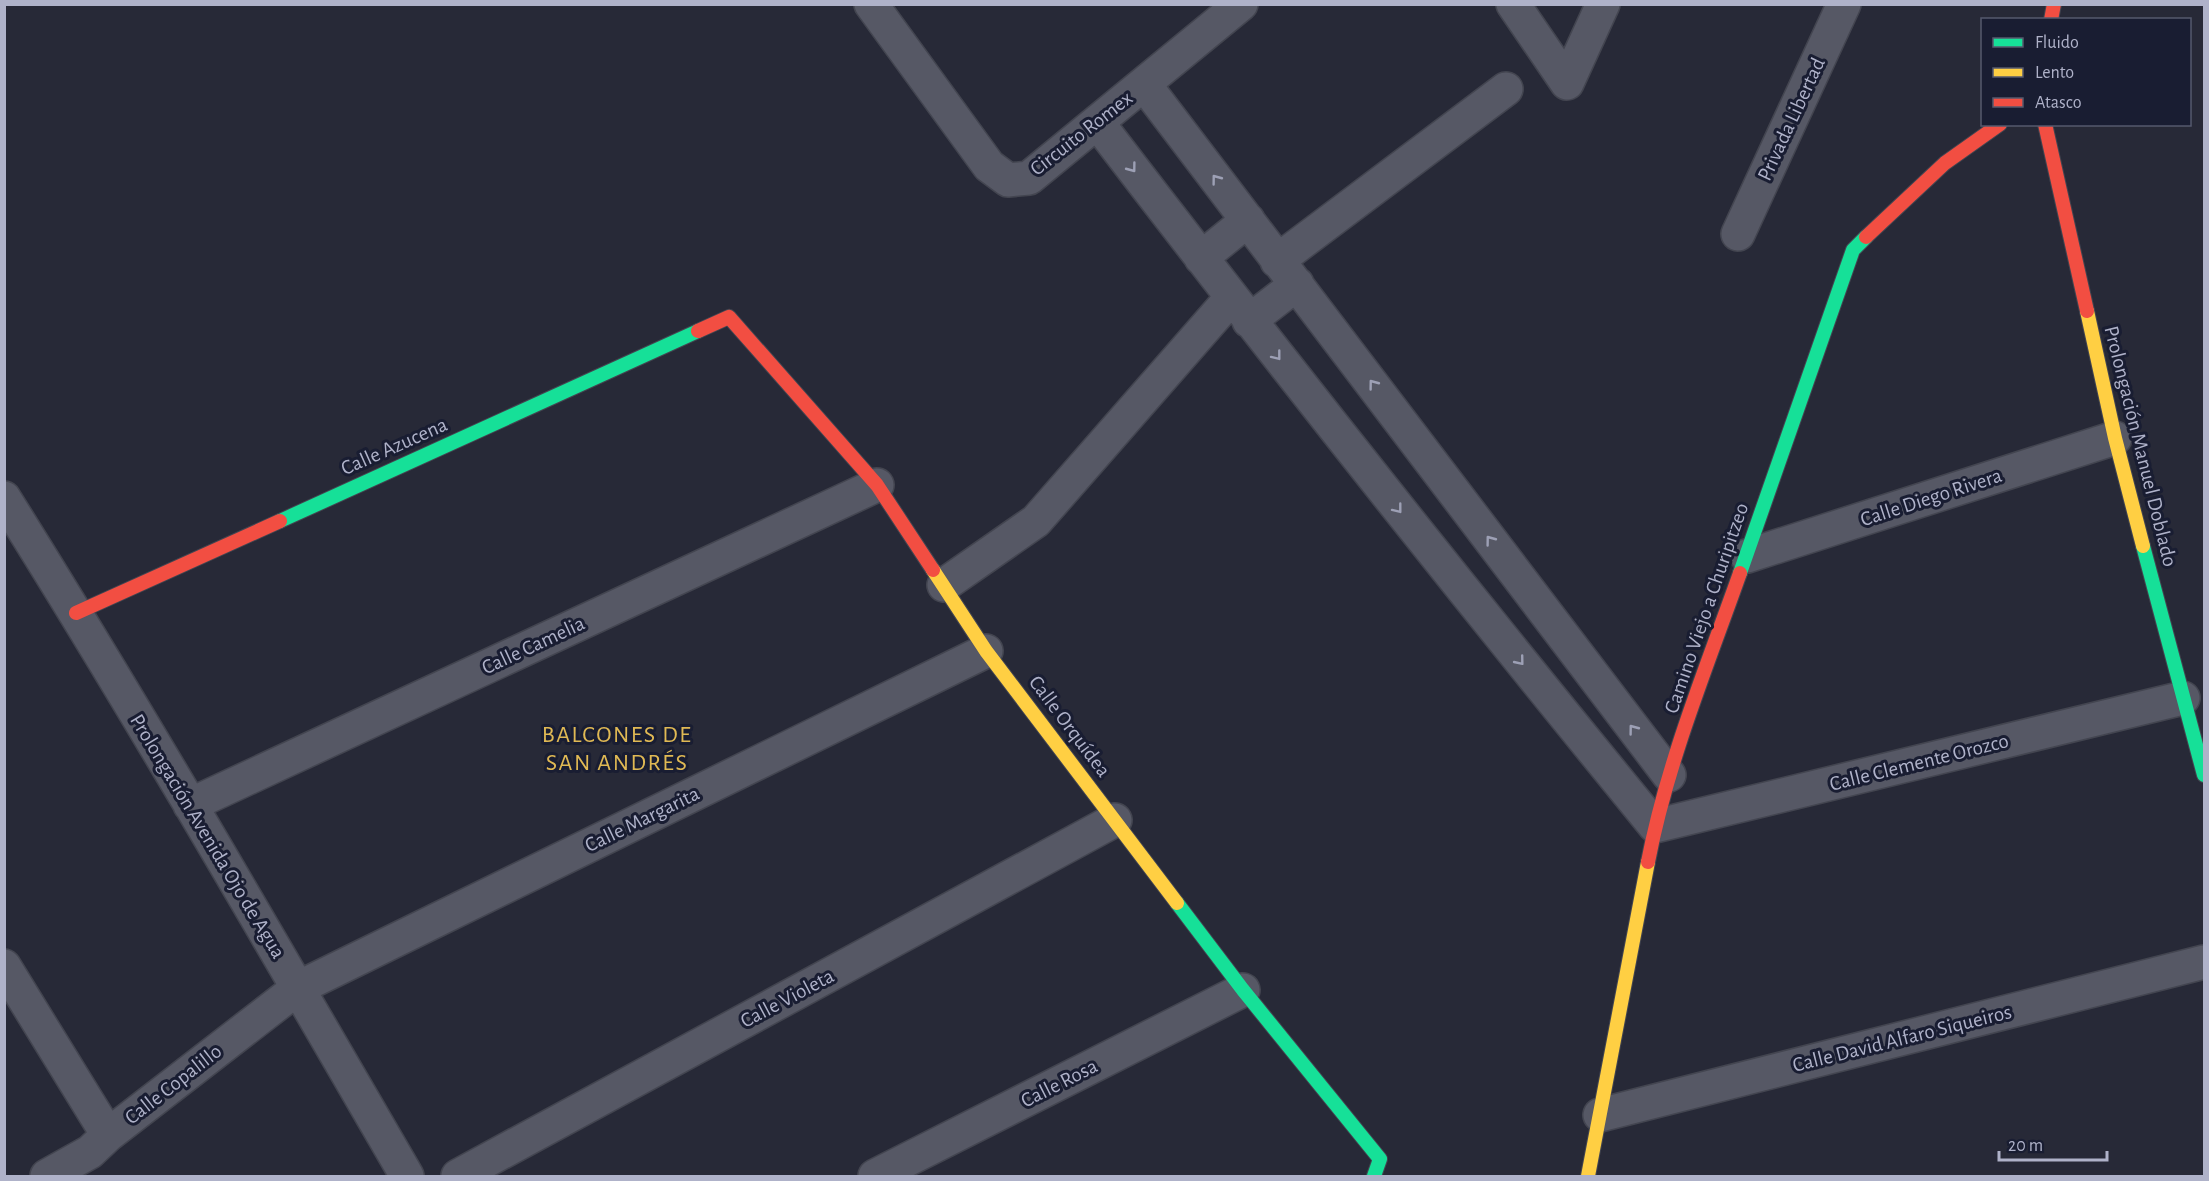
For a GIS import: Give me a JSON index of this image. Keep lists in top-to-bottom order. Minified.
{"streets":{"street":["Privada Libertad","Circuito Romex","Calle Azucena","Prolongación Manuel Doblado","Calle Diego Rivera","Camino Viejo a Churipitzeo","Calle Camelia","Calle Orquídea","Calle Clemente Orozco","Calle Margarita","Prolongación Avenida Ojo de Agua","Calle Violeta","Calle David Alfaro Siqueiros","Calle Rosa","Calle Copalillo"]},"crossings":[["Calle Azucena","Calle Orquídea"],["Calle Azucena","Prolongación Avenida Ojo de Agua"],["Prolongación Manuel Doblado","Calle Diego Rivera"],["Prolongación Manuel Doblado","Calle Clemente Orozco"],["Calle Diego Rivera","Camino Viejo a Churipitzeo"],["Camino Viejo a Churipitzeo","Calle Clemente Orozco"],["Camino Viejo a Churipitzeo","Calle David Alfaro Siqueiros"],["Calle Camelia","Calle Orquídea"],["Calle Camelia","Prolongación Avenida Ojo de Agua"],["Calle Orquídea","Calle Margarita"],["Calle Orquídea","Calle Violeta"],["Calle Orquídea","Calle Rosa"],["Calle Margarita","Prolongación Avenida Ojo de Agua"],["Calle Margarita","Calle Copalillo"],["Prolongación Avenida Ojo de Agua","Calle Copalillo"]],"districts":["BALCONES DE SAN ANDRÉS"],"legend":["Fluido","Lento","Atasco"],"scale_bar":"20 m"}
